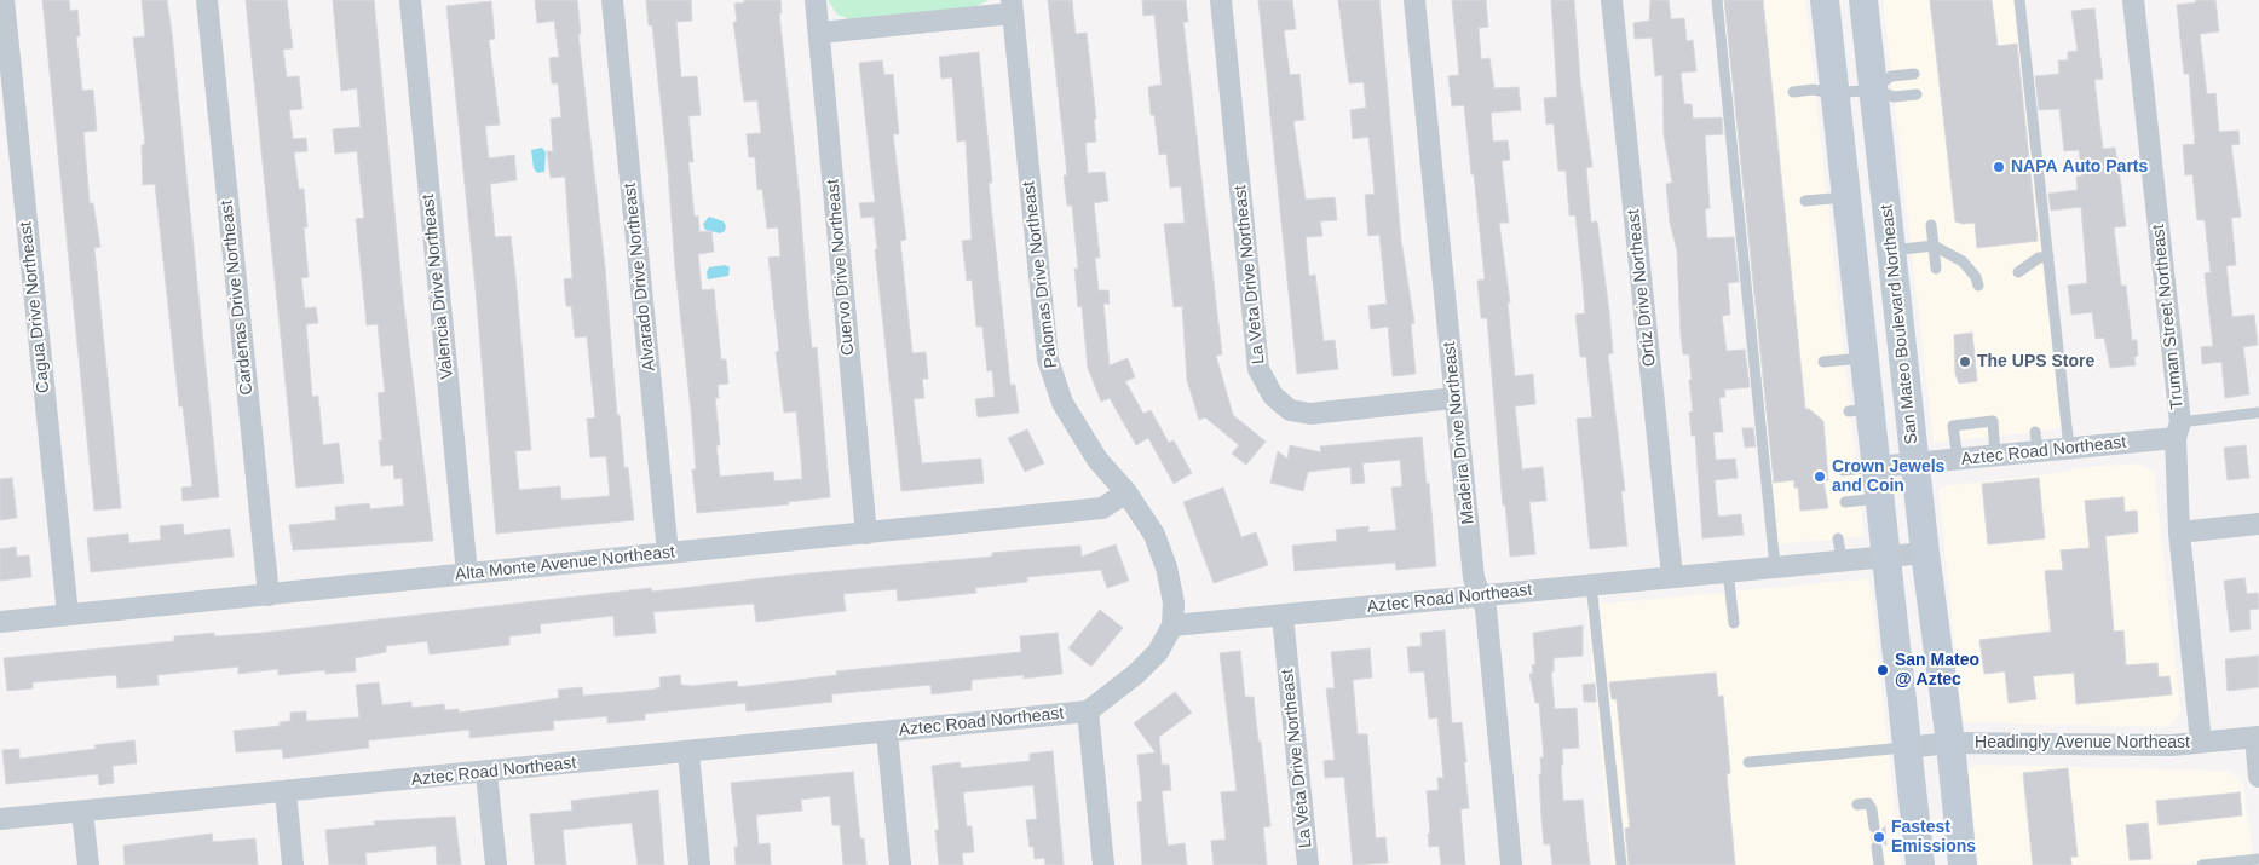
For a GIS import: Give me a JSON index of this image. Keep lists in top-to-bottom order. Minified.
{"streets":{"main road":["San Mateo Boulevard Northeast"],"street":["Cuervo Drive Northeast","Palomas Drive Northeast","La Veta Drive Northeast","Alvarado Drive Northeast","Valencia Drive Northeast","Ortiz Drive Northeast","Cardenas Drive Northeast","Cagua Drive Northeast","Truman Street Northeast","Madeira Drive Northeast","Aztec Road Northeast","Alta Monte Avenue Northeast","Headingly Avenue Northeast"]},"crossings":[["Cuervo Drive Northeast","Alta Monte Avenue Northeast"],["Palomas Drive Northeast","Aztec Road Northeast"],["Palomas Drive Northeast","Alta Monte Avenue Northeast"],["La Veta Drive Northeast","Madeira Drive Northeast"],["La Veta Drive Northeast","Aztec Road Northeast"],["Alvarado Drive Northeast","Alta Monte Avenue Northeast"],["Valencia Drive Northeast","Alta Monte Avenue Northeast"],["Ortiz Drive Northeast","Aztec Road Northeast"],["Cardenas Drive Northeast","Alta Monte Avenue Northeast"],["Cagua Drive Northeast","Alta Monte Avenue Northeast"],["Truman Street Northeast","Aztec Road Northeast"],["Truman Street Northeast","Headingly Avenue Northeast"],["San Mateo Boulevard Northeast","Aztec Road Northeast"],["San Mateo Boulevard Northeast","Headingly Avenue Northeast"],["Madeira Drive Northeast","Aztec Road Northeast"]],"places":["NAPA Auto Parts","The UPS Store","Crown Jewels and Coin","San Mateo @ Aztec","Fastest Emissions"]}
